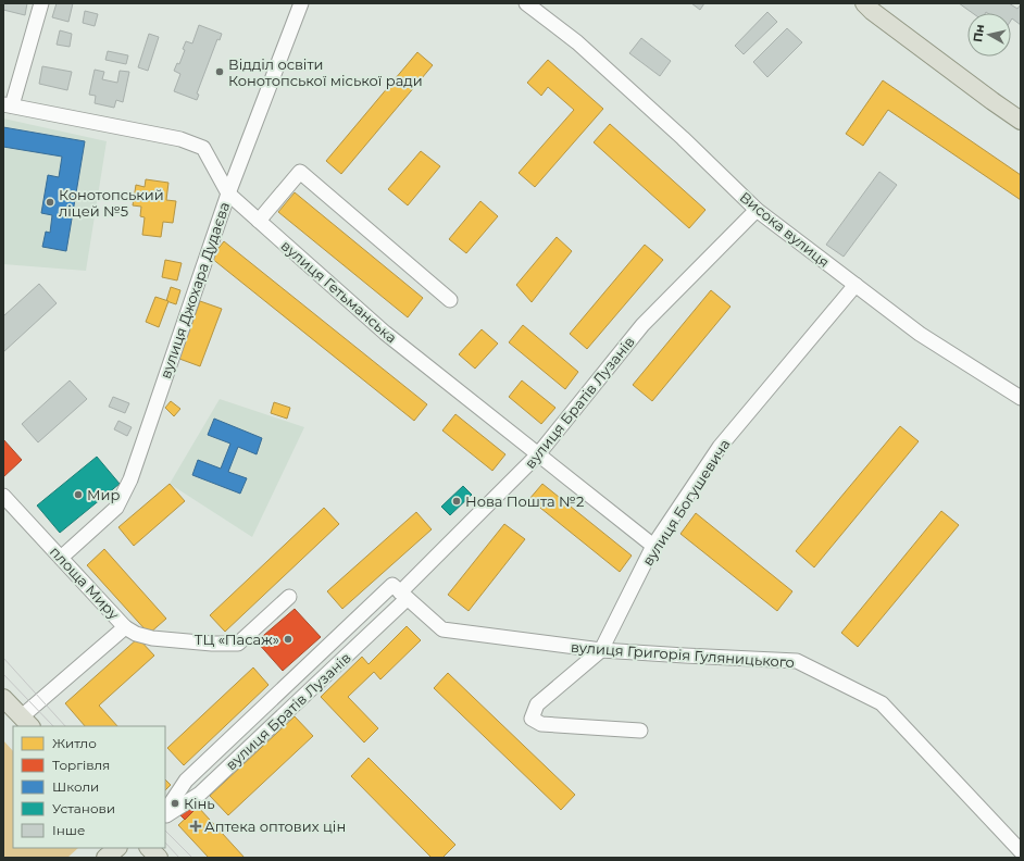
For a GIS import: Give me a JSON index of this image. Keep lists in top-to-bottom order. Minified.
{"streets":{"street":["Висока вулиця","вулиця Джохара Дудаєва","вулиця Гетьманська","вулиця Братів Лузанів","вулиця Богушевича","площа Миру","вулиця Григорія Гуляницького"]},"crossings":[["Висока вулиця","вулиця Братів Лузанів"],["Висока вулиця","вулиця Богушевича"],["вулиця Джохара Дудаєва","вулиця Гетьманська"],["вулиця Джохара Дудаєва","площа Миру"],["вулиця Гетьманська","вулиця Братів Лузанів"],["вулиця Гетьманська","вулиця Богушевича"],["вулиця Братів Лузанів","вулиця Григорія Гуляницького"],["вулиця Богушевича","вулиця Григорія Гуляницького"]],"places":{"other":["Відділ освіти Конотопської міської ради","Конотопський ліцей №5","Мир","Нова Пошта №2","ТЦ «Пасаж»","Кінь"],"health":["Аптека оптових цін"]},"legend":["Житло","Торгівля","Школи","Установи","Інше"],"north":"left"}
